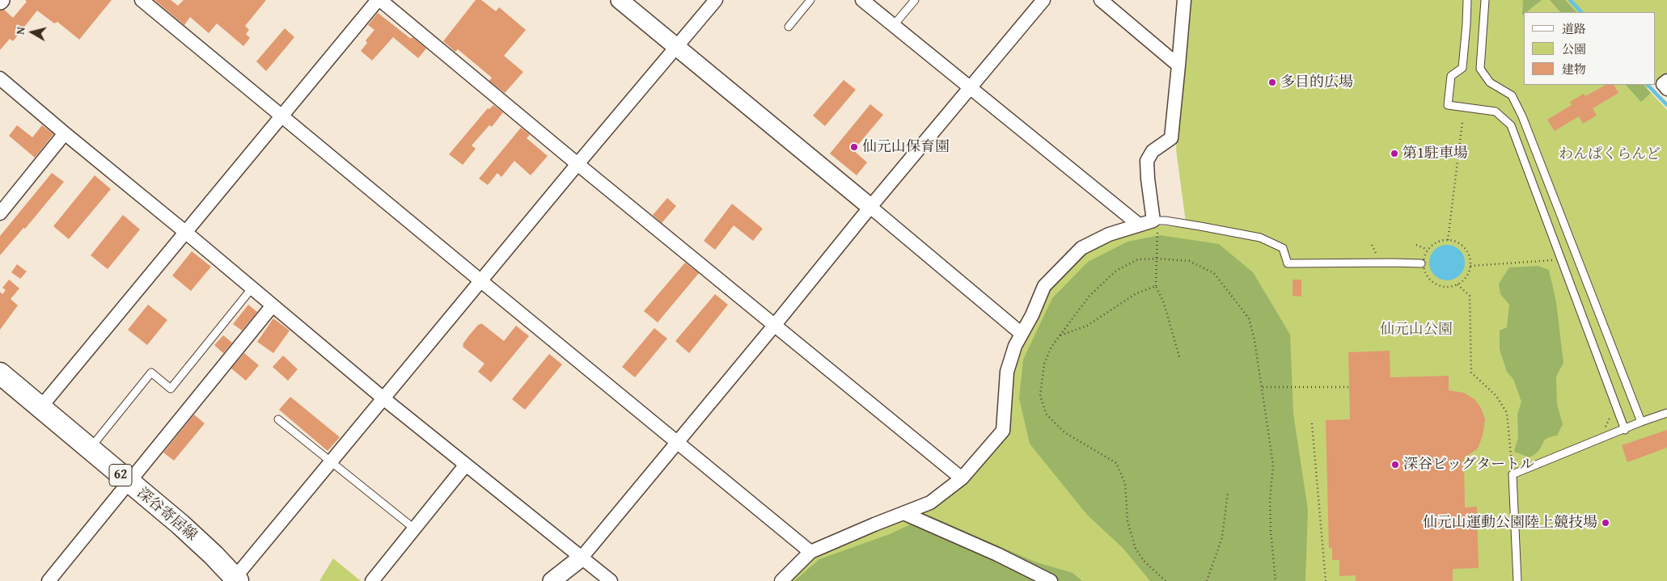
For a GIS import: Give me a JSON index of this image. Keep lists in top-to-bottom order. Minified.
{"streets":{"main road":["62","深谷寄居線"]},"parks":["わんぱくらんど","仙元山公園"],"places":["多目的広場","仙元山保育園","第1駐車場","深谷ビッグタートル","仙元山運動公園陸上競技場"],"legend":["道路","公園","建物"],"north":"left"}
